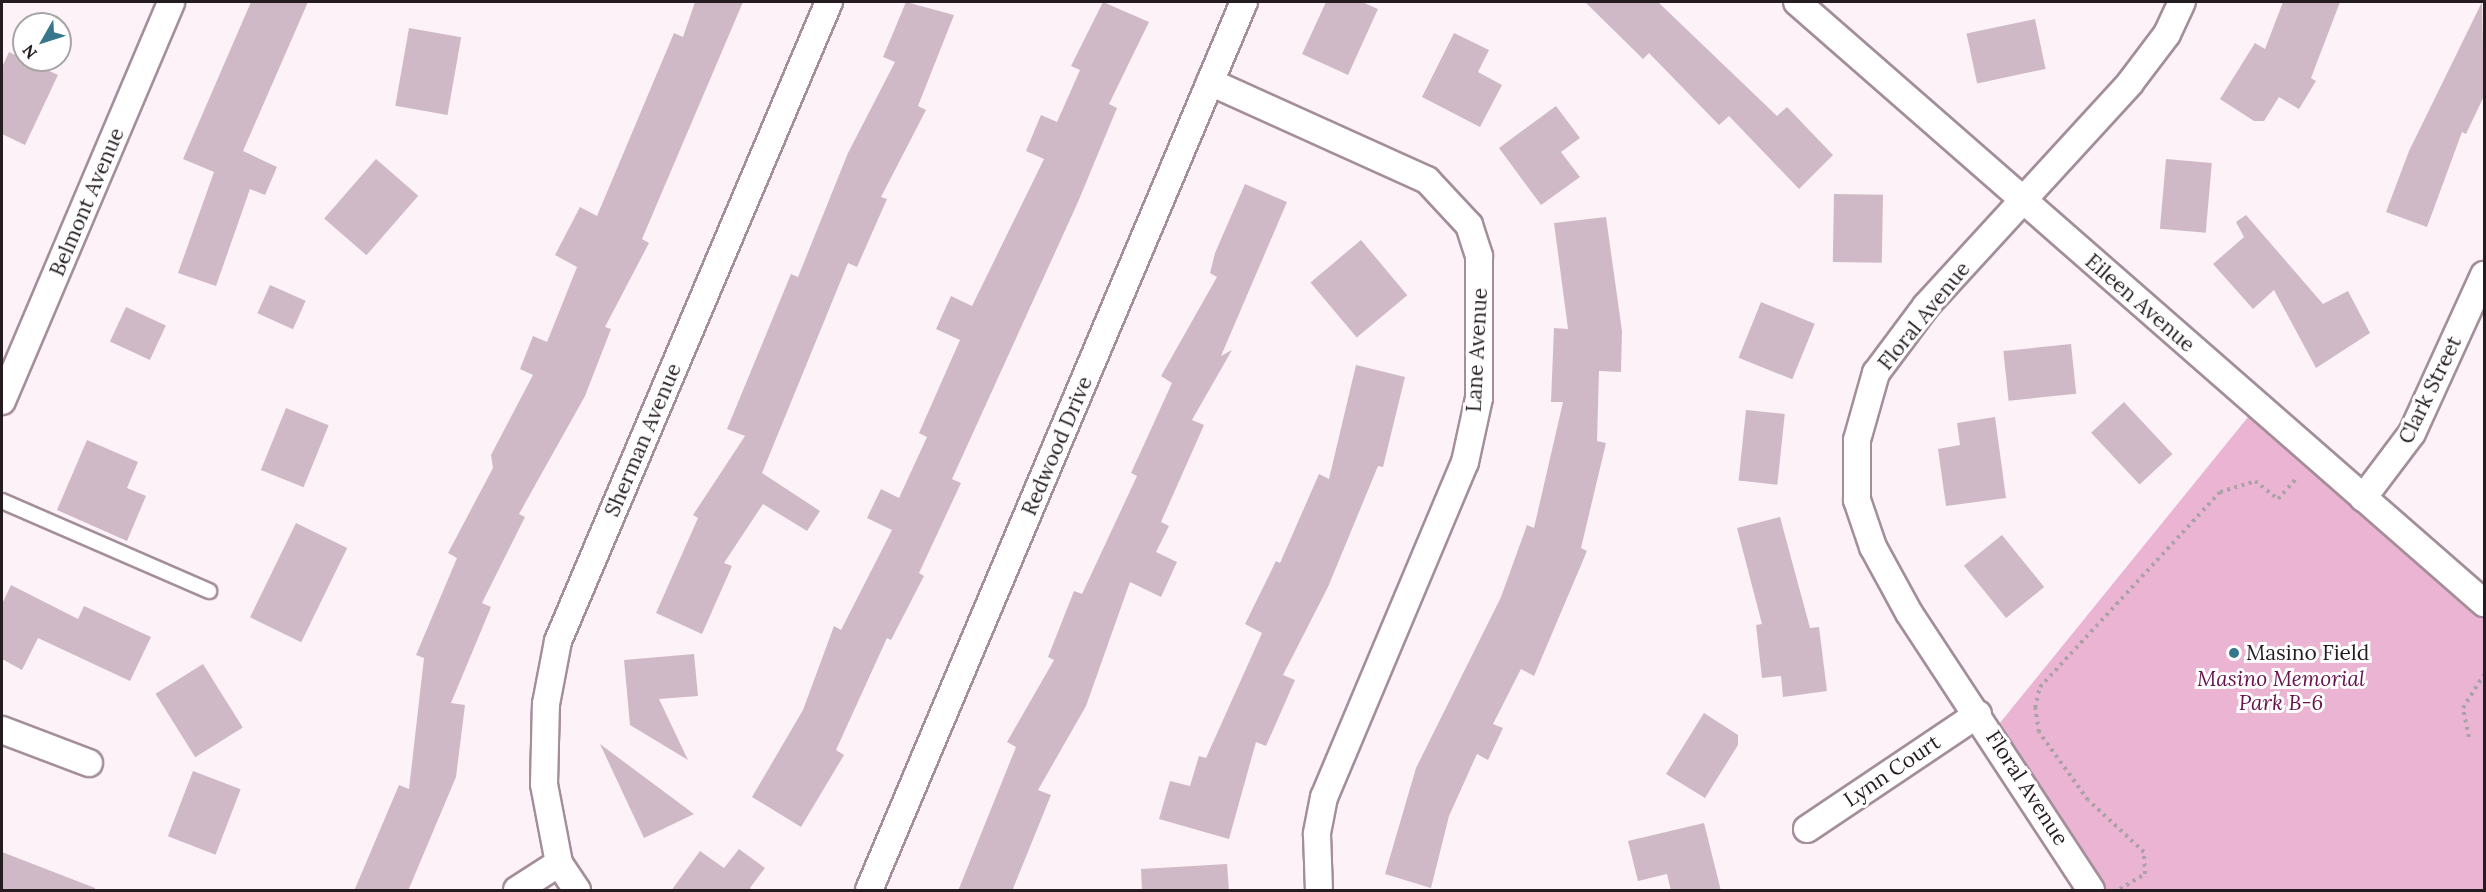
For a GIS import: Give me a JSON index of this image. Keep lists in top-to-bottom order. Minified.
{"streets":{"street":["Belmont Avenue","Eileen Avenue","Floral Avenue","Lane Avenue","Clark Street","Sherman Avenue","Redwood Drive","Lynn Court"]},"crossings":[["Eileen Avenue","Floral Avenue"],["Eileen Avenue","Clark Street"],["Floral Avenue","Lynn Court"],["Lane Avenue","Redwood Drive"]],"parks":["Masino Memorial Park B-6"],"places":["Masino Field"],"north":"bottom left"}
